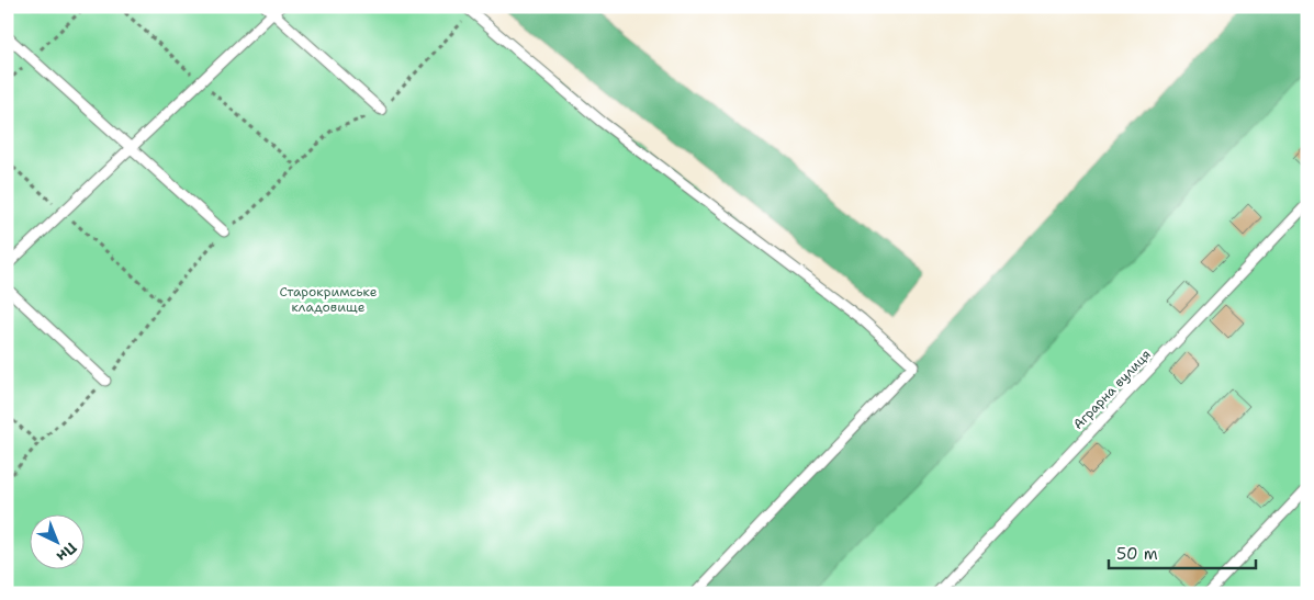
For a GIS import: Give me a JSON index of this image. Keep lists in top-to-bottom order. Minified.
{"streets":{"lane":["Аграрна вулиця"]},"parks":["Старокримське кладовище"],"scale_bar":"50 m","north":"bottom right"}
